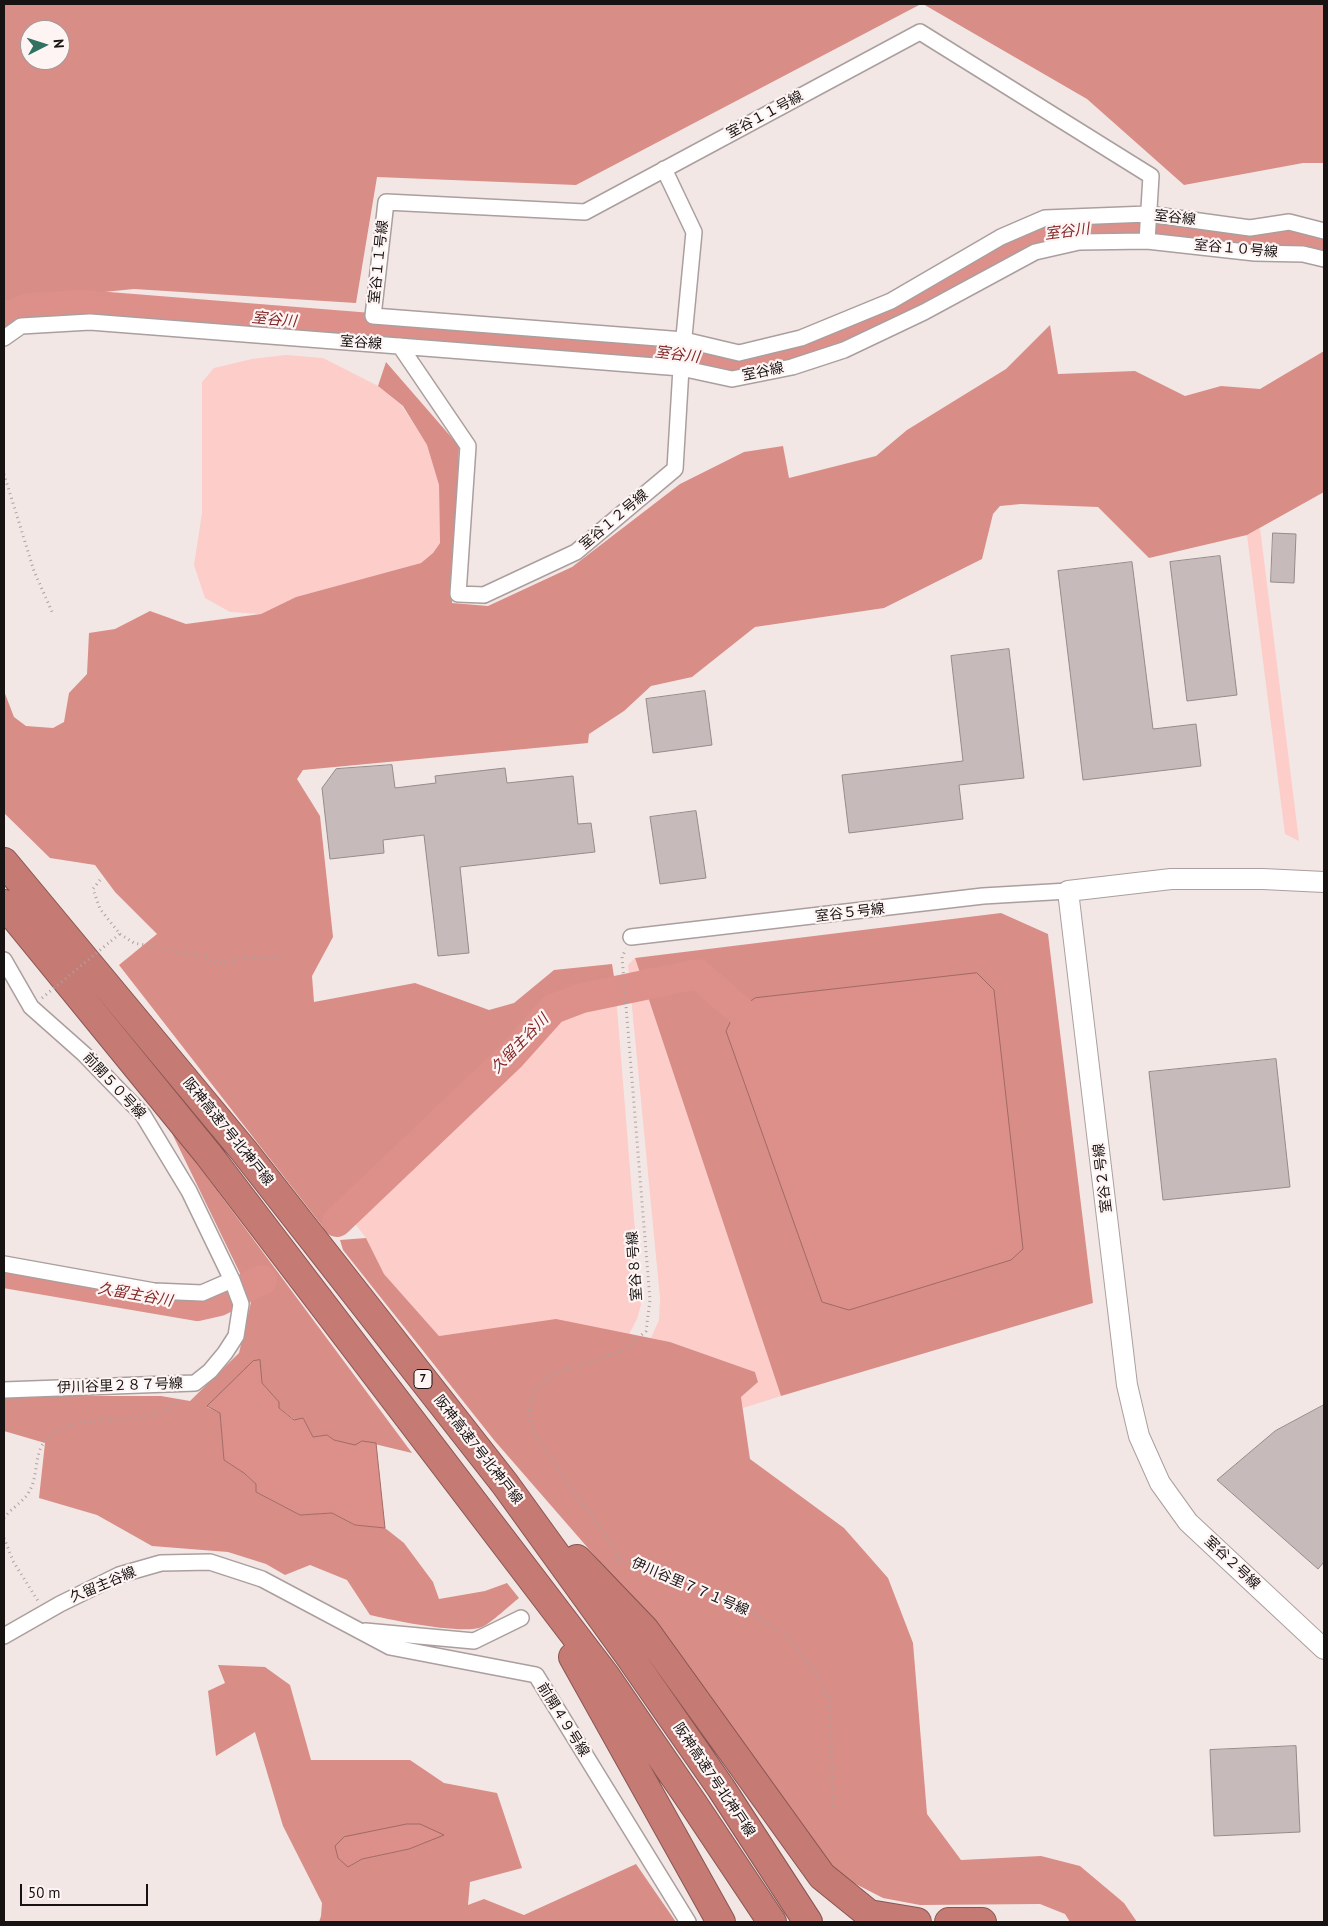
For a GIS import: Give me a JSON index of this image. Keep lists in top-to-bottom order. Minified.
{"streets":{"highway":["阪神高速7号北神戸線","7"],"street":["室谷１１号線","室谷線","室谷１０号線","室谷１２号線","室谷５号線","前開５０号線","室谷２号線","伊川谷里２８７号線","久留主谷線","前開４９号線"],"path":["室谷８号線","伊川谷里７７１号線"]},"crossings":[["室谷１１号線","室谷線"],["室谷１１号線","室谷１２号線"],["室谷線","室谷１０号線"],["室谷線","室谷１２号線"],["室谷５号線","室谷２号線"],["室谷５号線","室谷８号線"],["前開５０号線","伊川谷里２８７号線"],["室谷８号線","伊川谷里７７１号線"],["久留主谷線","前開４９号線"]],"water":["室谷川","久留主谷川"],"scale_bar":"50 m","north":"right"}
